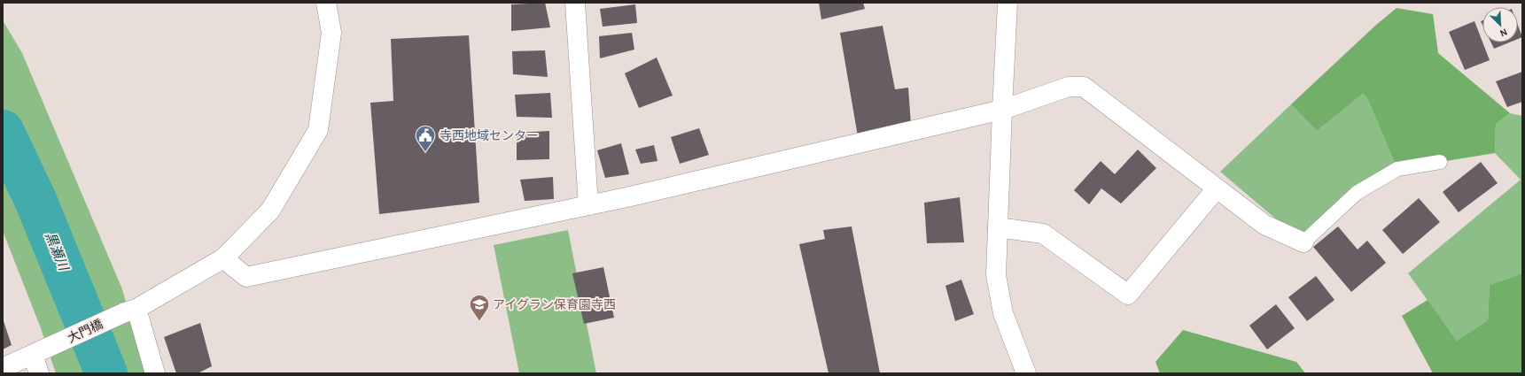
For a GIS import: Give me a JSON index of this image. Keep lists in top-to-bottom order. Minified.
{"streets":{"street":["大門橋"]},"water":["黒瀬川"],"places":{"public building":["寺西地域センター"],"school or university":["アイグラン保育園寺西"]},"north":"bottom right"}
